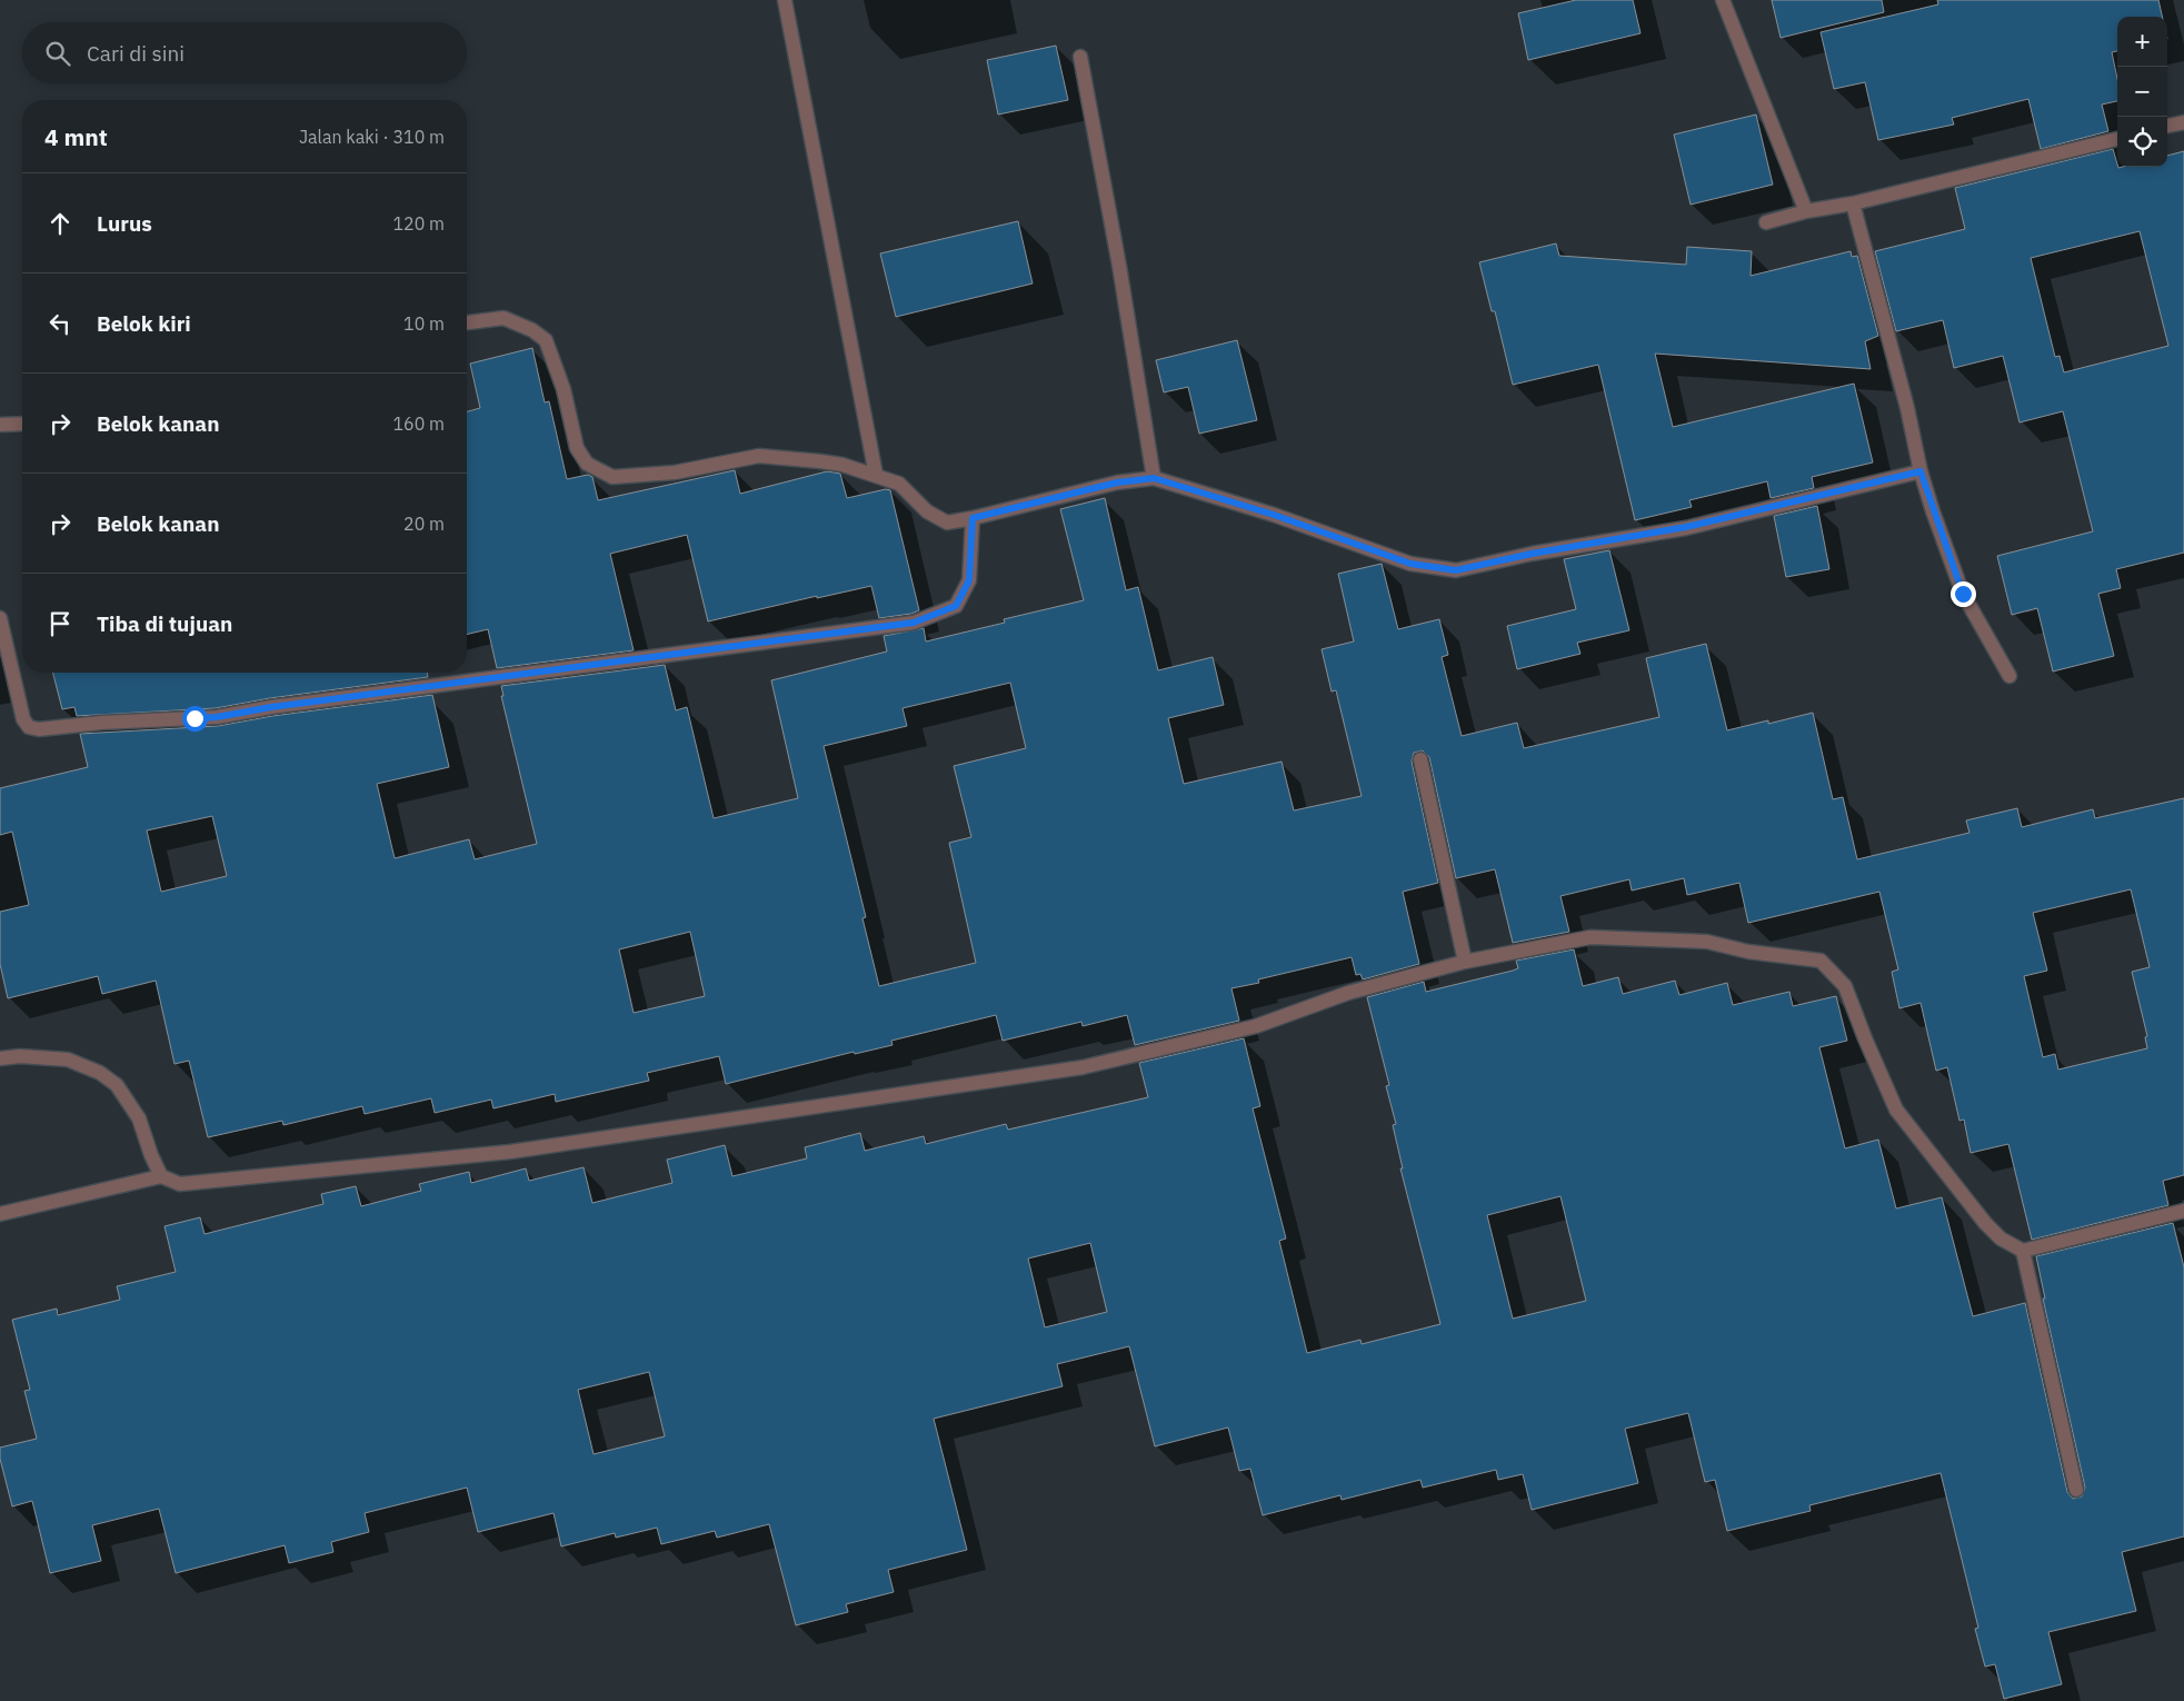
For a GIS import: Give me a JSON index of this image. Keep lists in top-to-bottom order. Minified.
{"page":{"map_buttons":["+","−"],"search":"Cari di sini","heading":["4 mnt","Jalan kaki · 310 m"],"list":[["Lurus","120 m"],["Belok kiri","10 m"],["Belok kanan","160 m"],["Belok kanan","20 m"],"Tiba di tujuan"]}}
